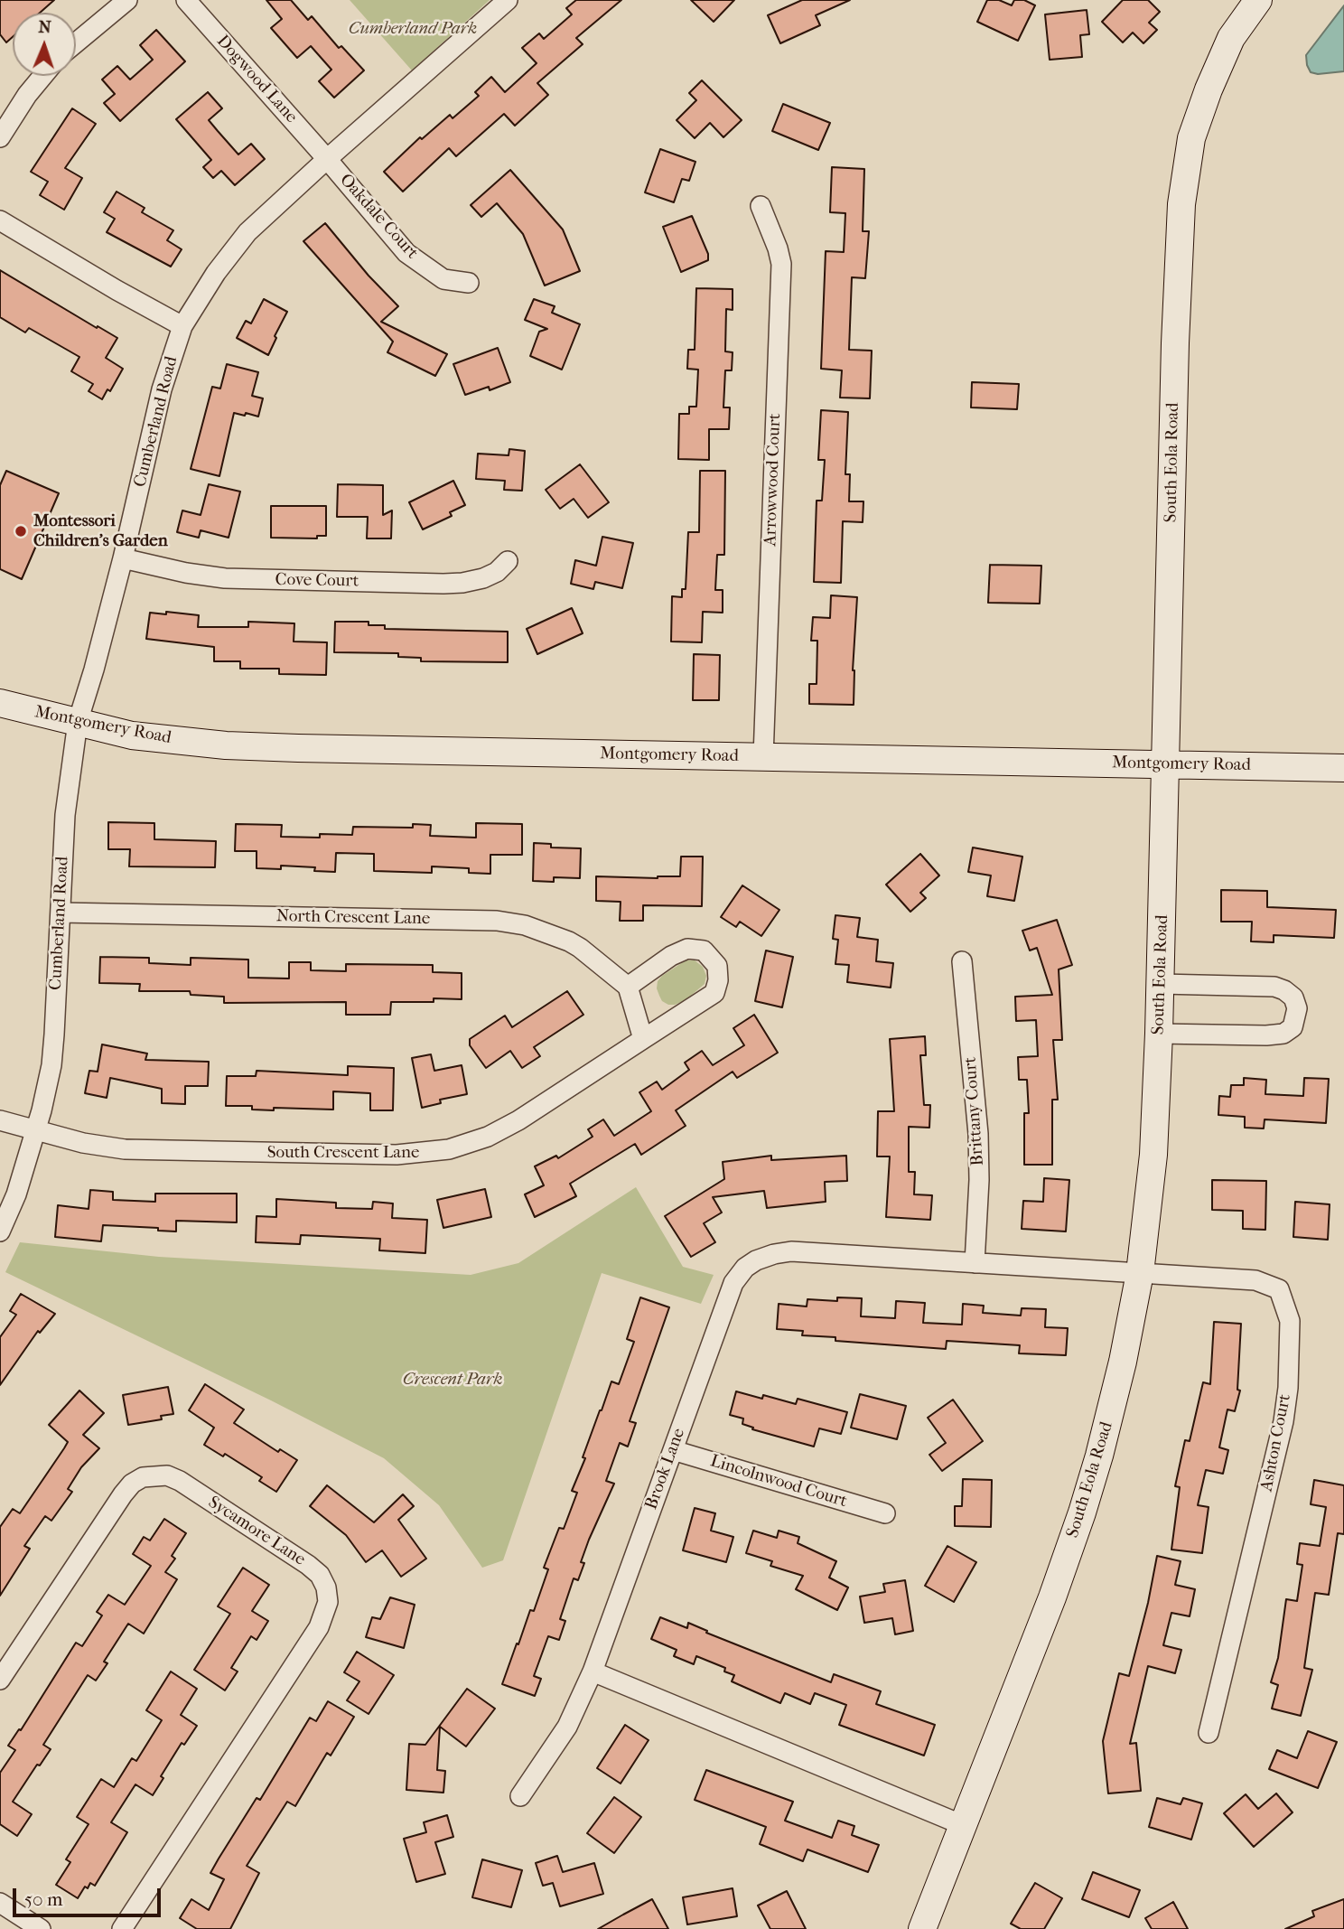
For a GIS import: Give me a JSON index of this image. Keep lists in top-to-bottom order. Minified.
{"streets":{"street":["Dogwood Lane","Oakdale Court","Cumberland Road","South Eola Road","Arrowwood Court","Cove Court","Montgomery Road","North Crescent Lane","Brittany Court","South Crescent Lane","Ashton Court","Brook Lane","Lincolnwood Court","Sycamore Lane"]},"crossings":[["Dogwood Lane","Oakdale Court"],["Dogwood Lane","Cumberland Road"],["Oakdale Court","Cumberland Road"],["Cumberland Road","Cove Court"],["Cumberland Road","Montgomery Road"],["Cumberland Road","North Crescent Lane"],["Cumberland Road","South Crescent Lane"],["South Eola Road","Montgomery Road"],["South Eola Road","Ashton Court"],["South Eola Road","Brook Lane"],["Arrowwood Court","Montgomery Road"],["North Crescent Lane","South Crescent Lane"],["Brittany Court","Brook Lane"],["Ashton Court","Brook Lane"],["Brook Lane","Lincolnwood Court"]],"parks":["Cumberland Park","Crescent Park"],"places":["Montessori Children's Garden"],"scale_bar":"50 m","north":"top"}
